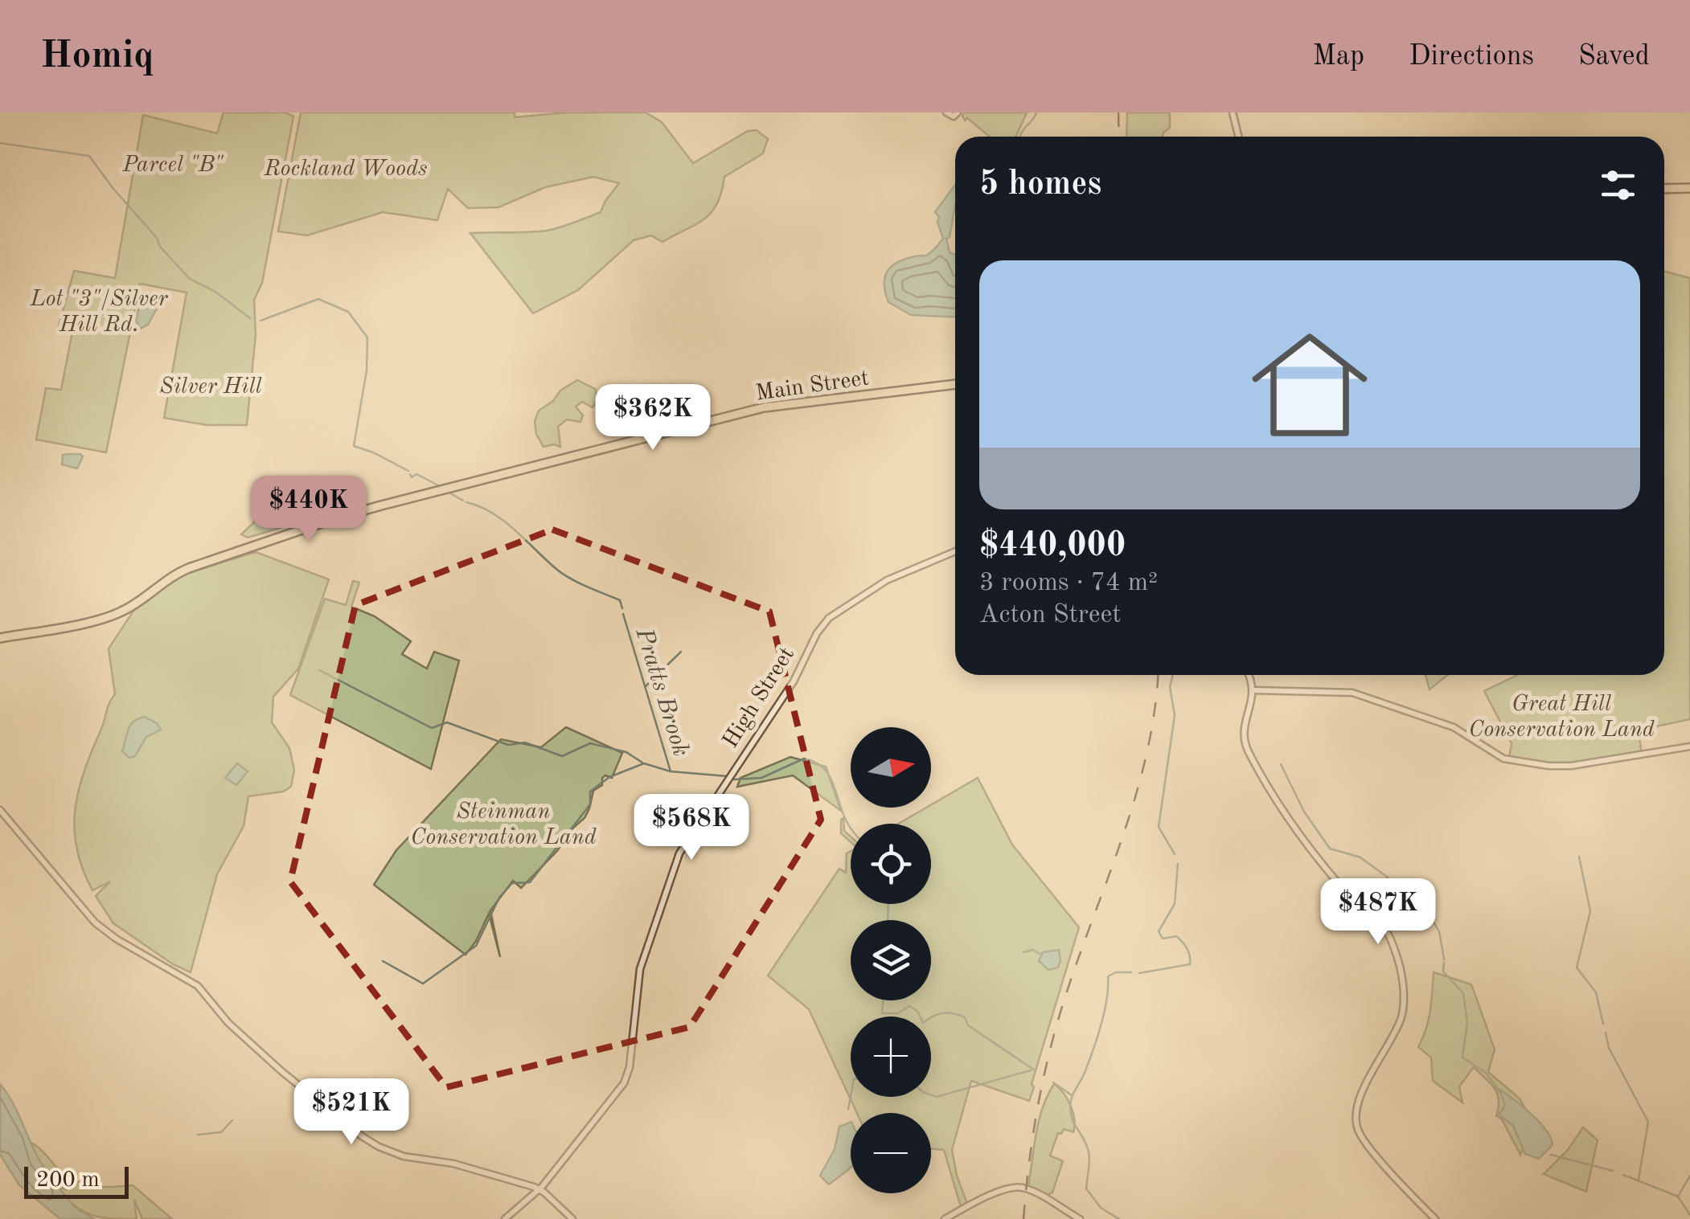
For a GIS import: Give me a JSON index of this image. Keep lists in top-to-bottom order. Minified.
{"streets":{"main road":["Main Street"],"street":["High Street"]},"water":["Pratts Brook"],"parks":["Parcel \"B\"","Rockland Woods","Lot \"3\"/Silver Hill Rd.","Silver Hill","Great Hill Conservation Land","Steinman Conservation Land"],"scale_bar":"200 m","north":"right","page":{"header":"Homiq","nav":["Map","Directions","Saved"],"heading":"5 homes","list":[{"name":"$440,000","note":"3 rooms · 74 m² · Acton Street"}],"price":["$362K","$440K","$568K","$487K","$521K"],"map_buttons":["+","−"],"scale":"200 m"}}
